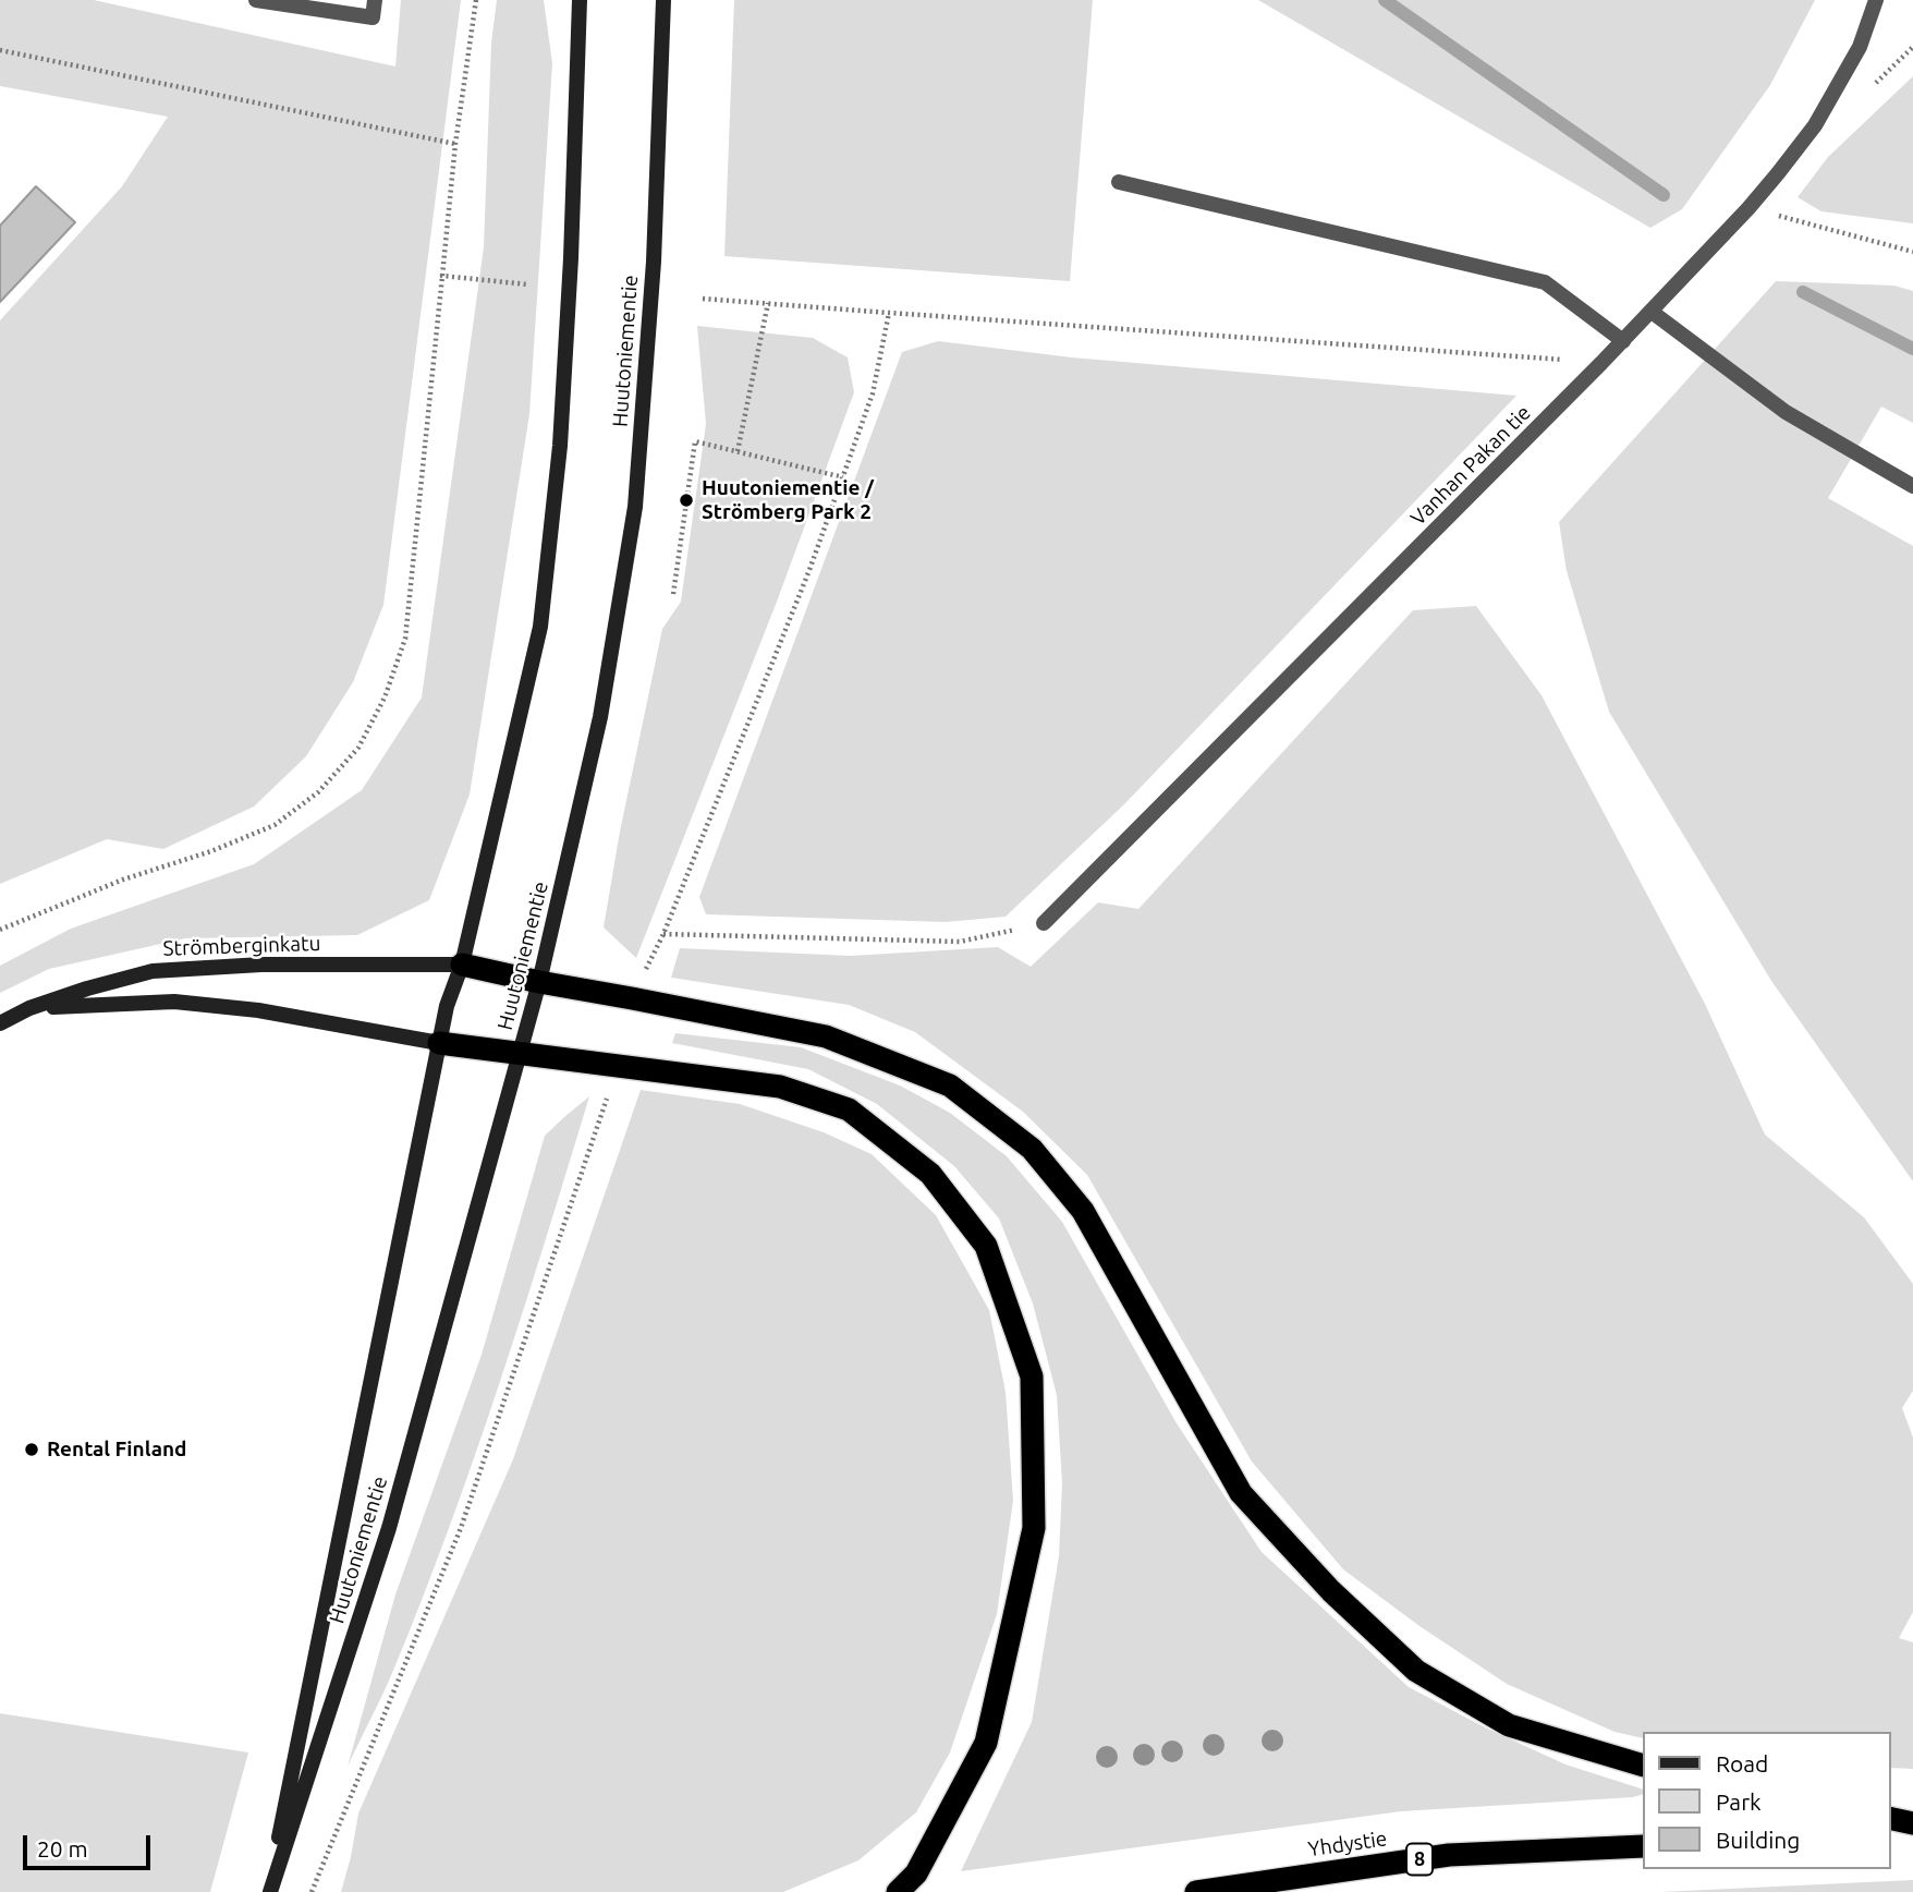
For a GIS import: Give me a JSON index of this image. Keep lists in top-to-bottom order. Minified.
{"streets":{"highway":["Yhdystie","8"],"main road":["Huutoniementie","Strömberginkatu"],"street":["Vanhan Pakan tie"]},"crossings":[["Huutoniementie","Strömberginkatu"]],"places":["Huutoniementie / Strömberg Park 2","Rental Finland"],"legend":["Road","Park","Building"],"scale_bar":"20 m"}
